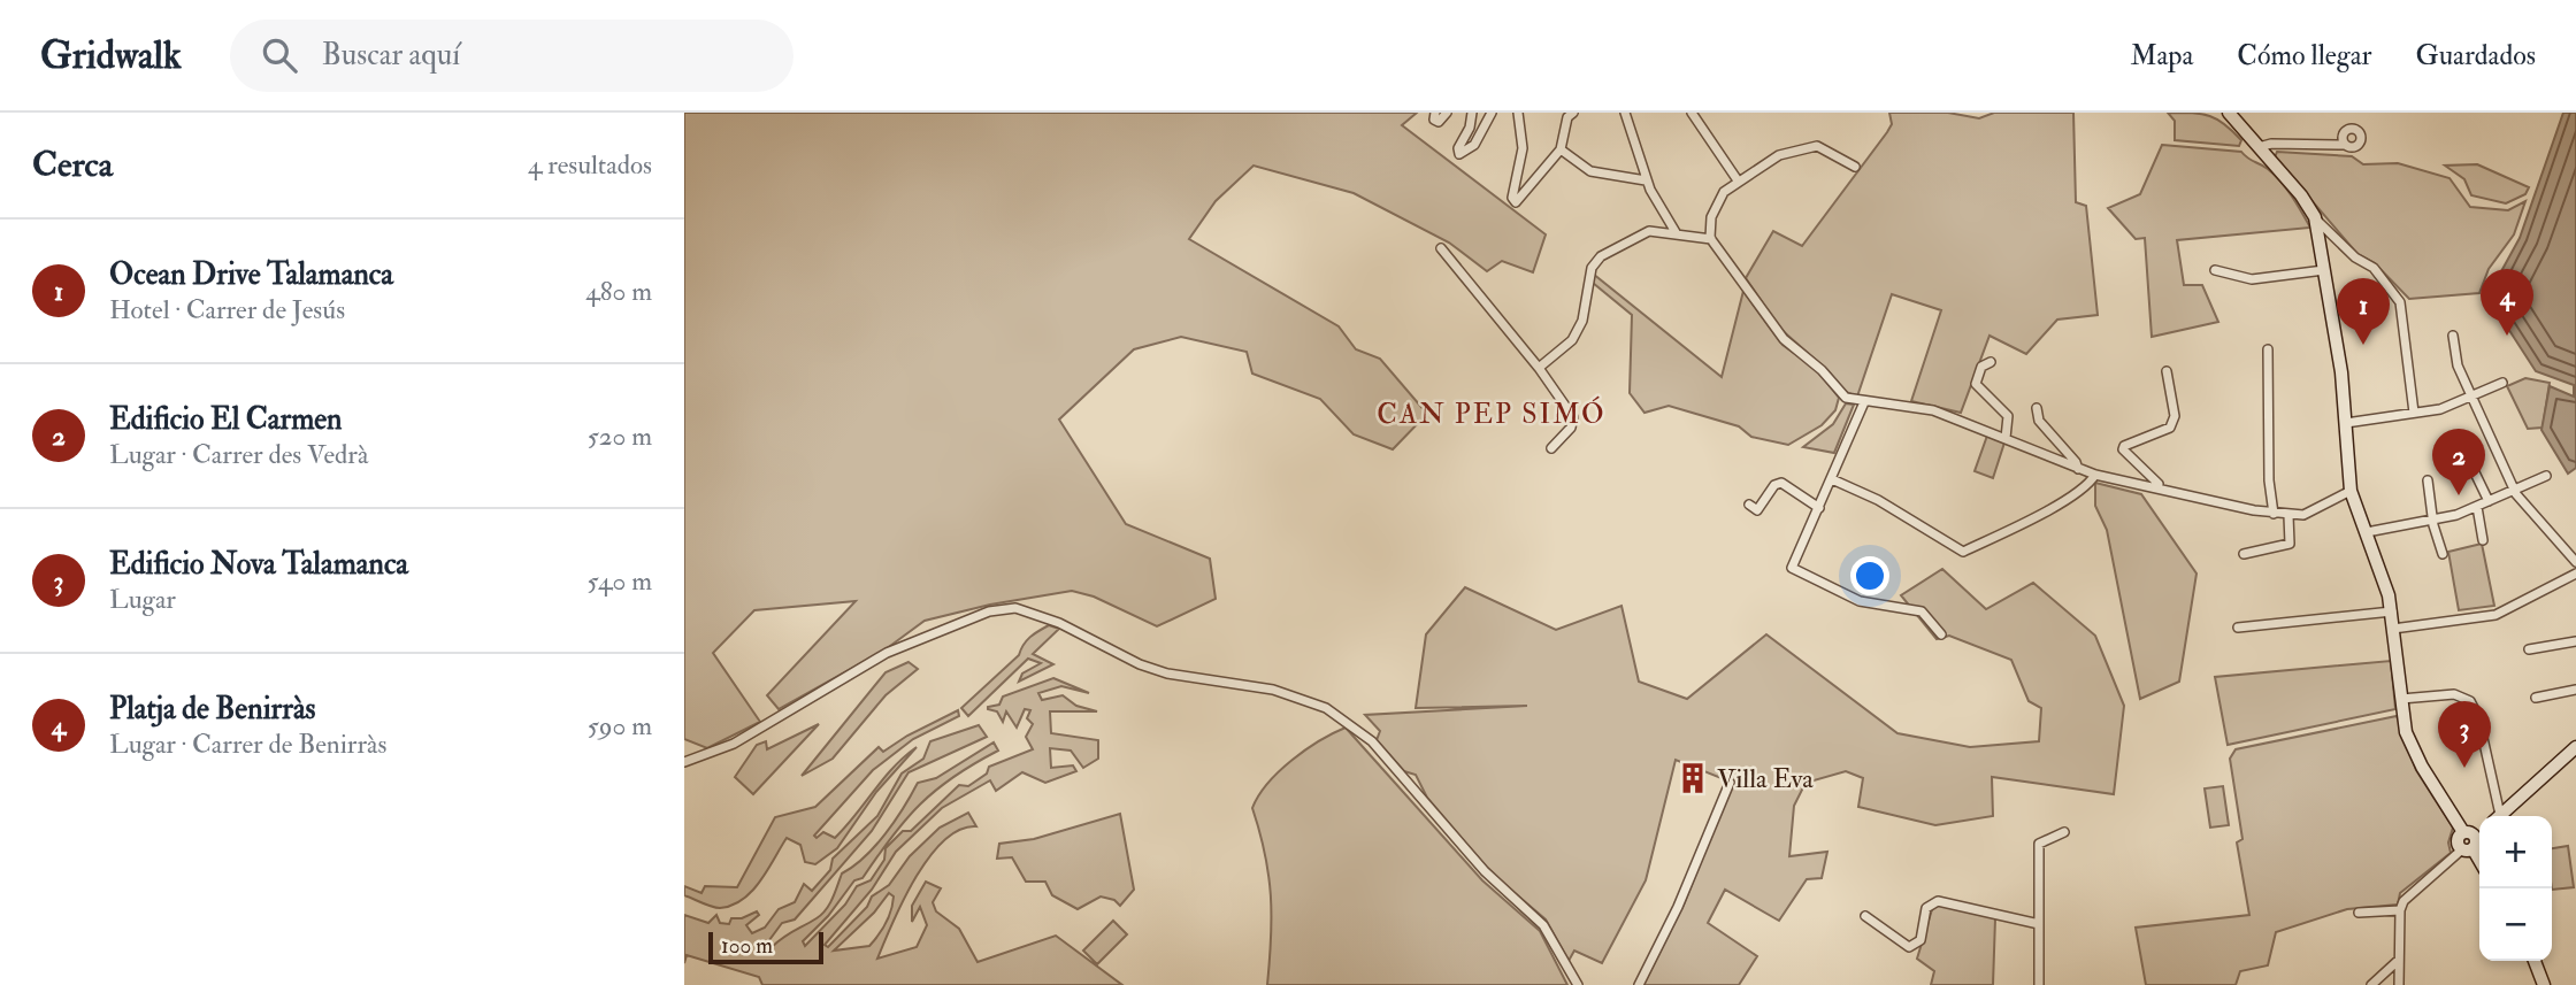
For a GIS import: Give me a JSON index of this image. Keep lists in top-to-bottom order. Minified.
{"districts":["CAN PEP SIMÓ"],"places":{"building":["Villa Eva"]},"scale_bar":"100 m","page":{"header":"Gridwalk","search":"Buscar aquí","nav":["Mapa","Cómo llegar","Guardados"],"heading":["Cerca","4 resultados"],"list":[{"mark":"1","name":"Ocean Drive Talamanca","note":"Hotel · Carrer de Jesús","value":"480 m"},{"mark":"2","name":"Edificio El Carmen","note":"Lugar · Carrer des Vedrà","value":"520 m"},{"mark":"3","name":"Edificio Nova Talamanca","note":"Lugar","value":"540 m"},{"mark":"4","name":"Platja de Benirràs","note":"Lugar · Carrer de Benirràs","value":"590 m"}],"pins":["4","1","2","3"],"map_buttons":["+","−"],"scale":"100 m"}}
